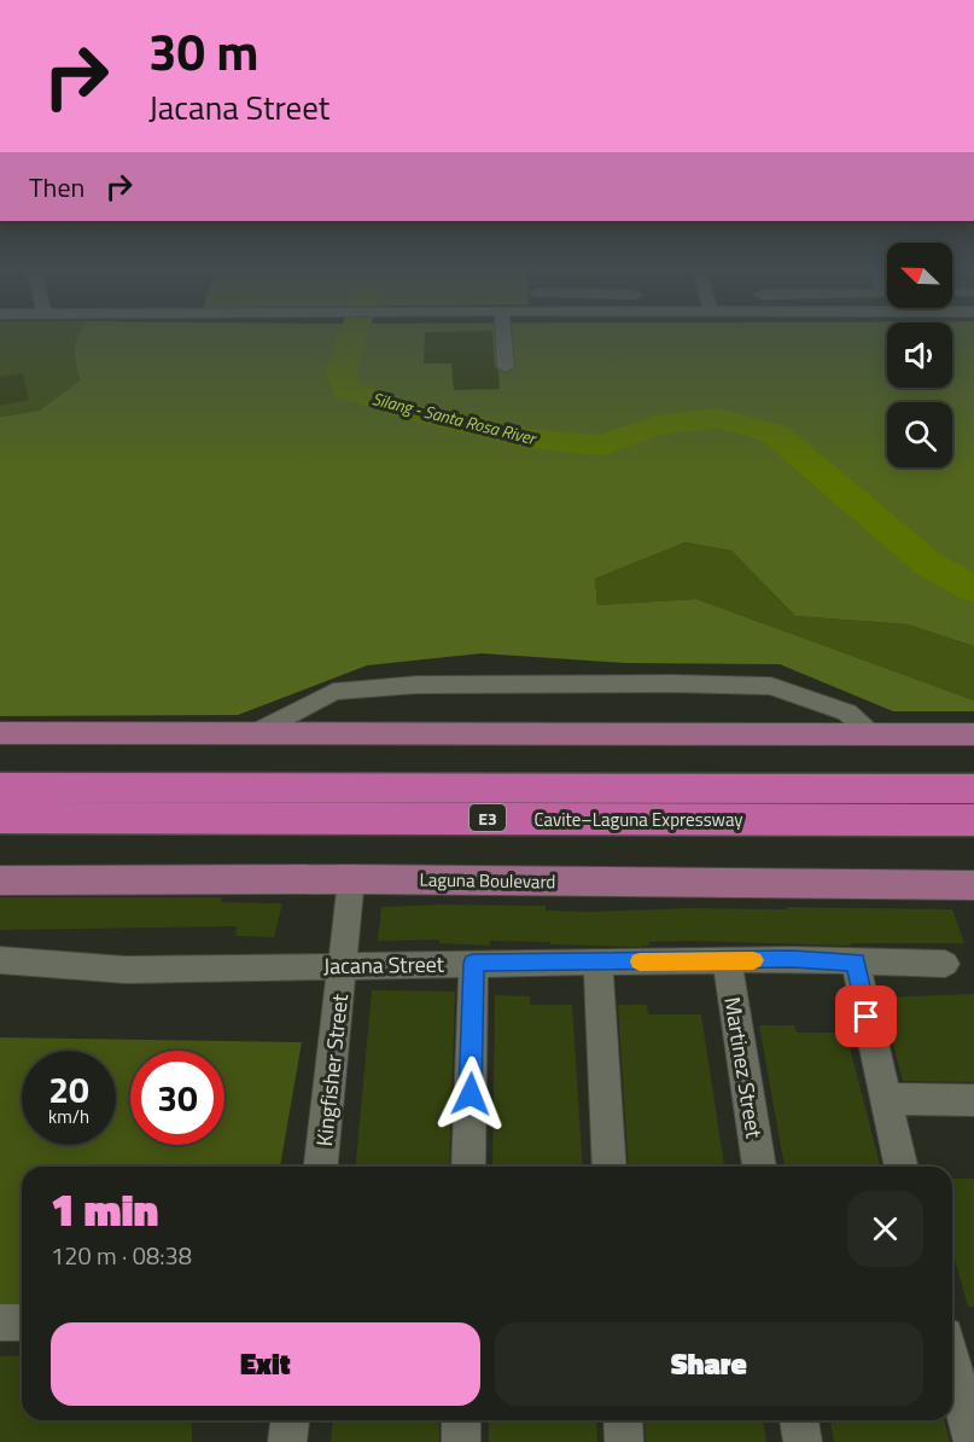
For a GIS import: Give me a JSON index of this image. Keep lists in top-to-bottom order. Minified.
{"streets":{"highway":["E3","Cavite–Laguna Expressway"],"main road":["Laguna Boulevard"],"street":["Jacana Street","Martinez Street","Kingfisher Street"]},"crossings":[["Laguna Boulevard","Kingfisher Street"],["Jacana Street","Martinez Street"],["Jacana Street","Kingfisher Street"]],"water":["Silang - Santa Rosa River"],"north":"top left","page":{"turn":["30 m","Jacana Street"],"then":"Then","speed":"20 km/h","limit":"30","heading":["1 min","120 m · 08:38"],"buttons":["Exit","Share"]}}
